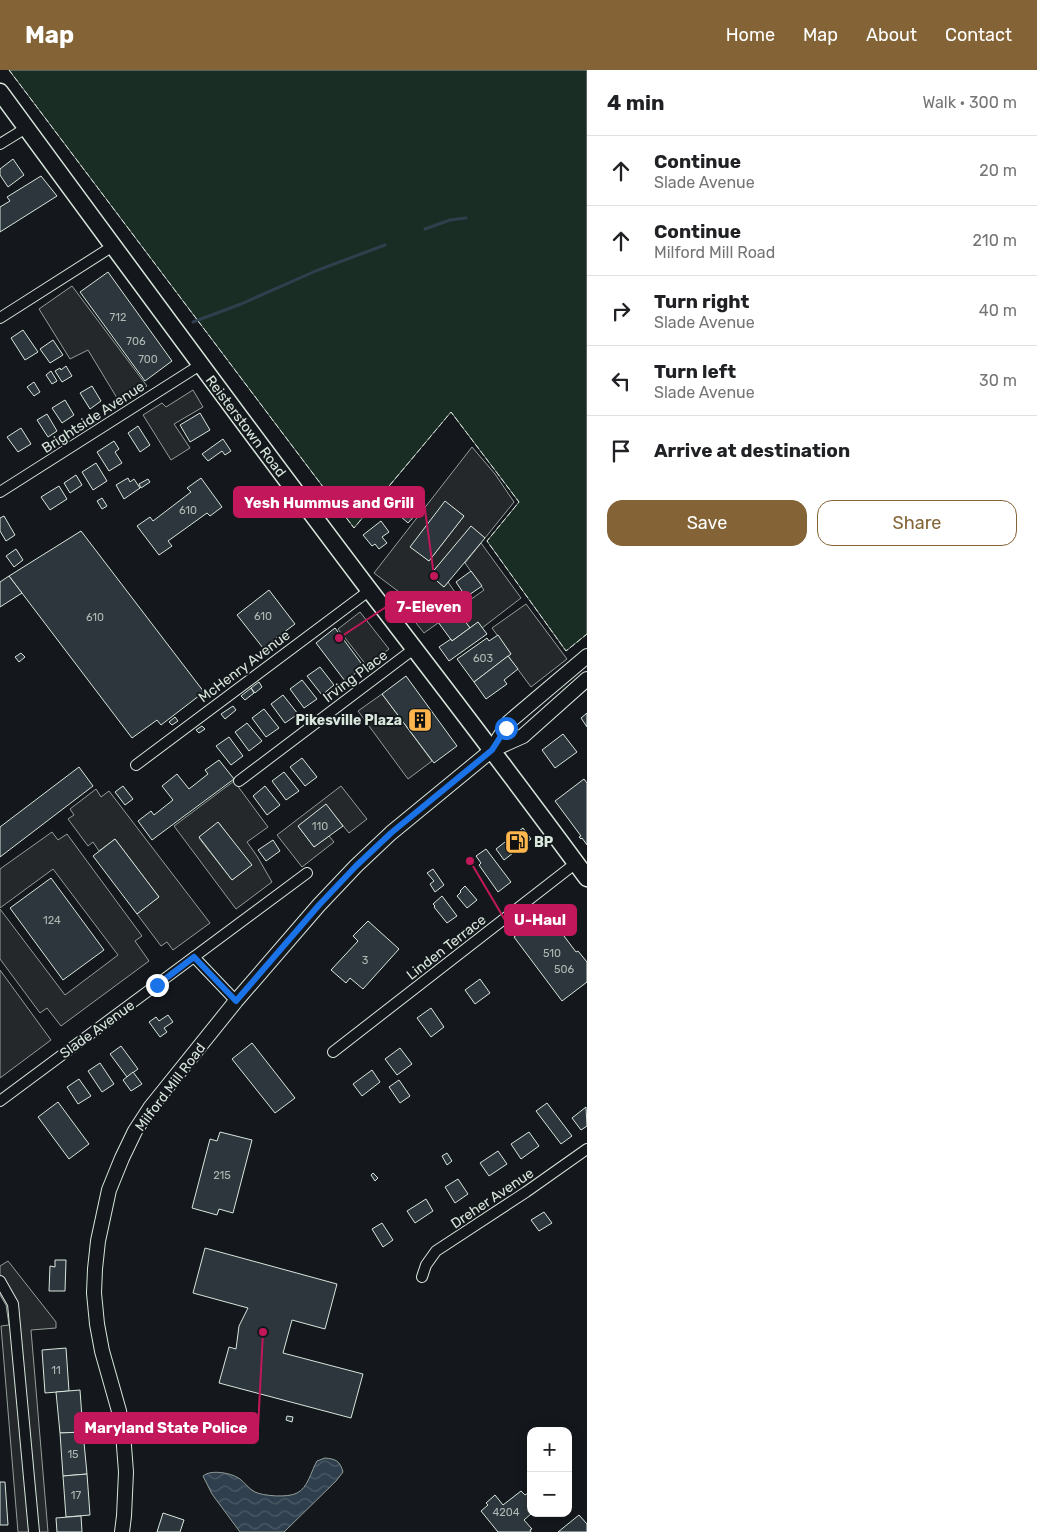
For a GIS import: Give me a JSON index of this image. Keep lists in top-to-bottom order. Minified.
{"streets":{"main road":["Reisterstown Road","Milford Mill Road"],"street":["Brightside Avenue","McHenry Avenue","Irving Place","Linden Terrace","Slade Avenue","Dreher Avenue"]},"crossings":[["Brightside Avenue","Reisterstown Road"],["Reisterstown Road","McHenry Avenue"],["Reisterstown Road","Irving Place"],["Reisterstown Road","Linden Terrace"],["Reisterstown Road","Milford Mill Road"]],"places":{"other":["Yesh Hummus and Grill","7-Eleven","U-Haul","Maryland State Police"],"building":["Pikesville Plaza"],"fuel station":["BP"]},"house_numbers":["712","706","700","610","610","610","603","110","124","510","3","506","215","11","15","17","4204"],"page":{"header":"Map","nav":["Home","Map","About","Contact"],"heading":["4 min","Walk · 300 m"],"list":[["Continue","Slade Avenue","20 m"],["Continue","Milford Mill Road","210 m"],["Turn right","Slade Avenue","40 m"],["Turn left","Slade Avenue","30 m"],"Arrive at destination"],"buttons":["Save","Share"],"map_buttons":["+","−"]}}
